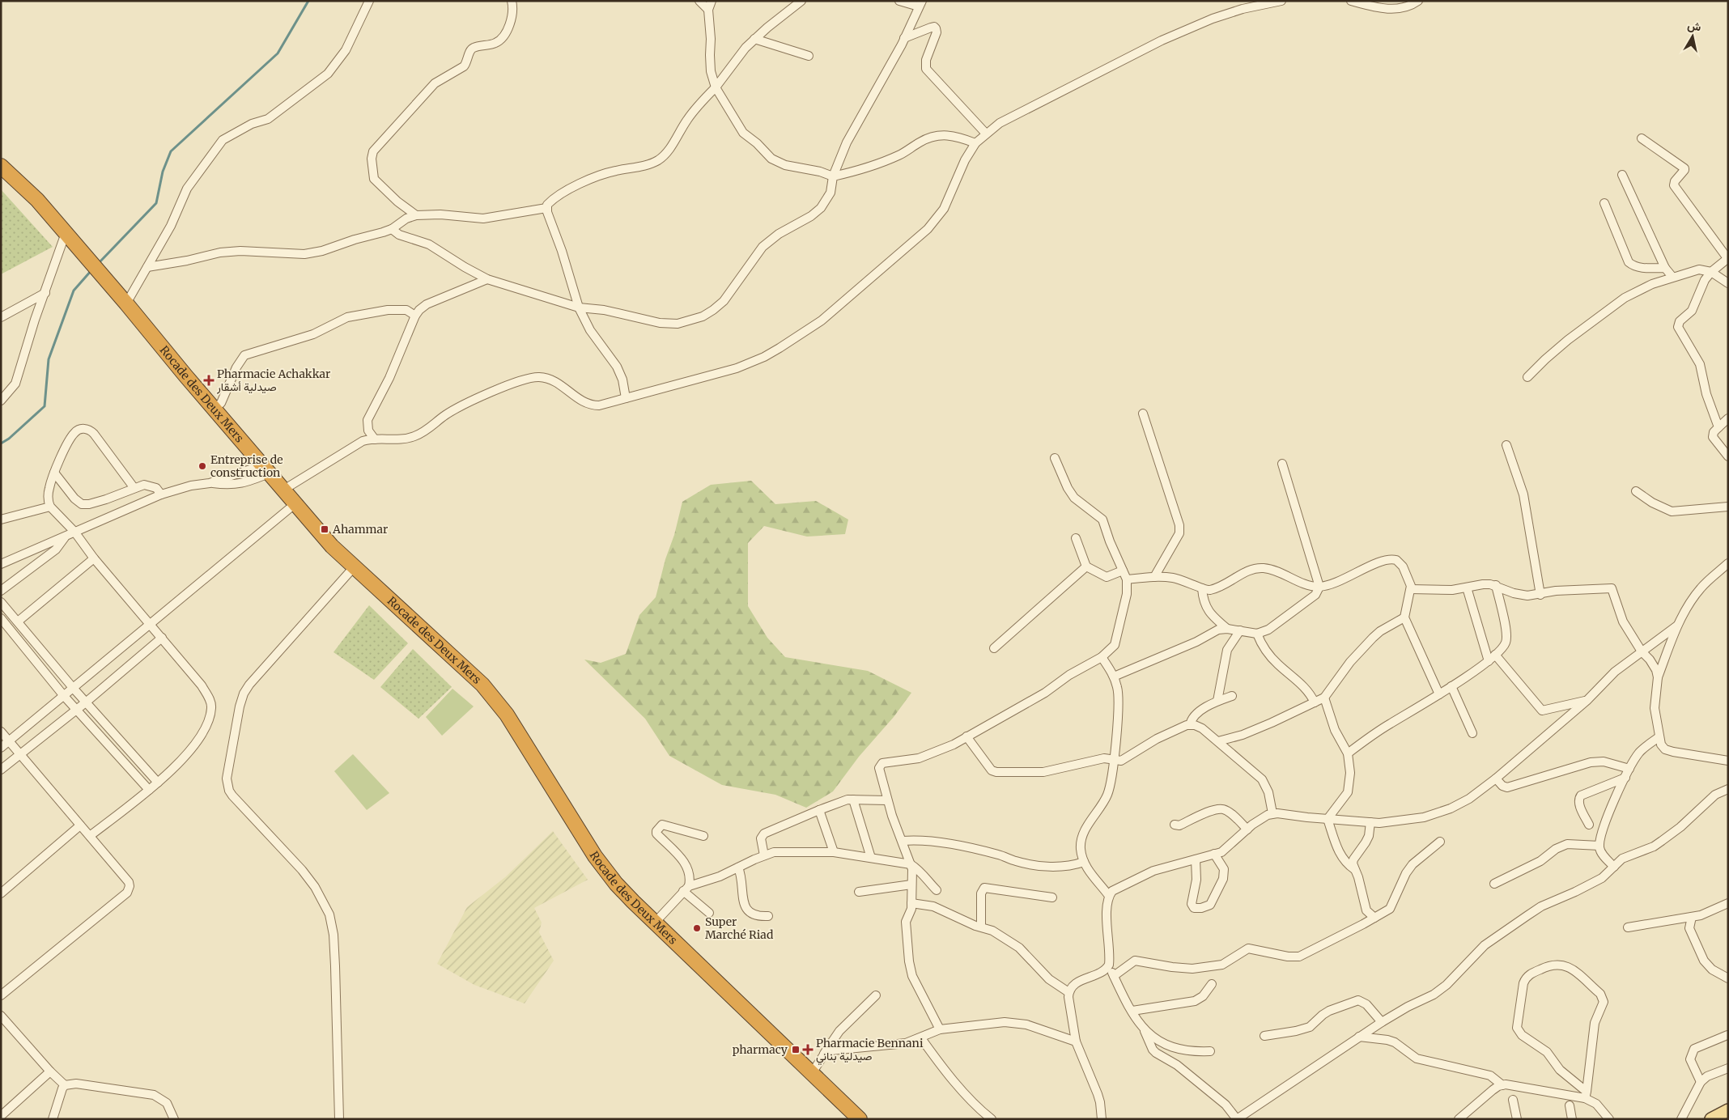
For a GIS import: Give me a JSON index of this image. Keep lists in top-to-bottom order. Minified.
{"streets":{"highway":["Rocade des Deux Mers"]},"places":{"health":["Pharmacie Achakkar صيدلية أشقار","Pharmacie Bennani صيدلية بناني"],"other":["Entreprise de construction","Super Marché Riad"],"transit":["Ahammar","pharmacy"]},"north":"top"}
